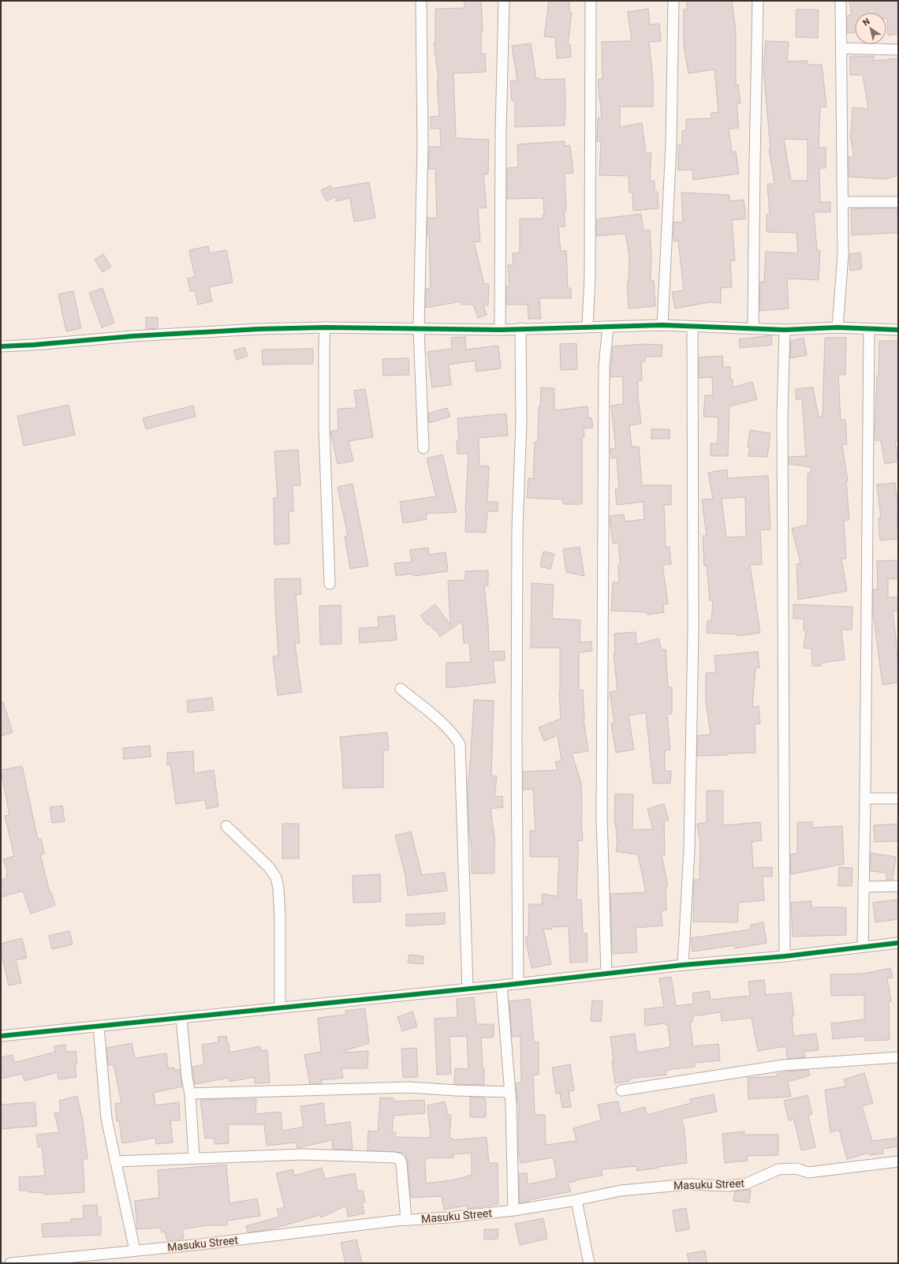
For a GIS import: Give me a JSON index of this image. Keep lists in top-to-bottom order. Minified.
{"streets":{"street":["Masuku Street"]},"north":"top left"}
